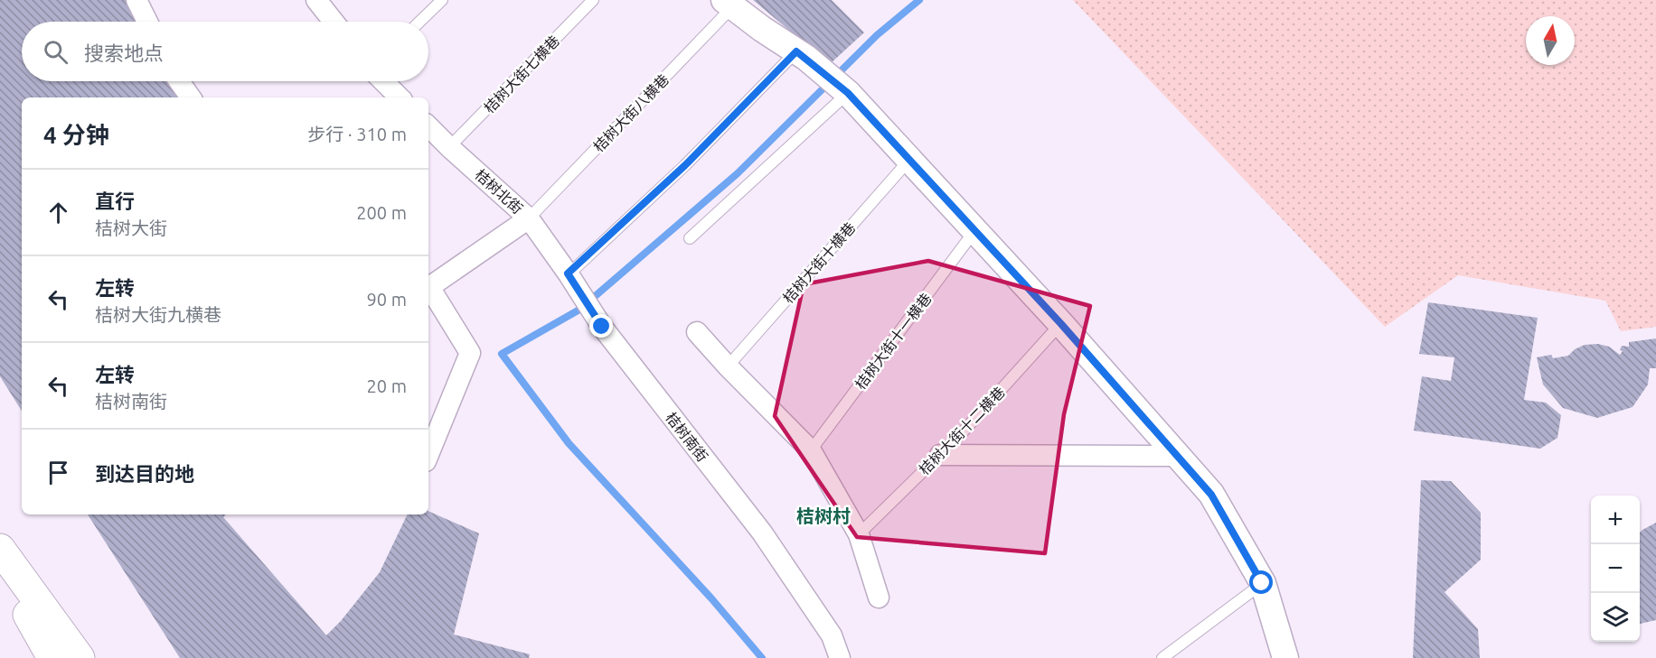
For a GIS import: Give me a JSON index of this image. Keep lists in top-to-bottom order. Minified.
{"streets":{"street":["桔树北街","桔树南街"],"lane":["桔树大街七横巷","桔树大街八横巷","桔树大街十横巷","桔树大街十一横巷","桔树大街十二横巷"]},"crossings":[["桔树大街七横巷","桔树北街"],["桔树大街八横巷","桔树北街"],["桔树大街八横巷","桔树南街"],["桔树北街","桔树南街"]],"districts":["桔树村"],"north":"top","page":{"search":"搜索地点","heading":["4 分钟","步行 · 310 m"],"list":[["直行","桔树大街","200 m"],["左转","桔树大街九横巷","90 m"],["左转","桔树南街","20 m"],"到达目的地"],"map_buttons":["+","−"]}}
